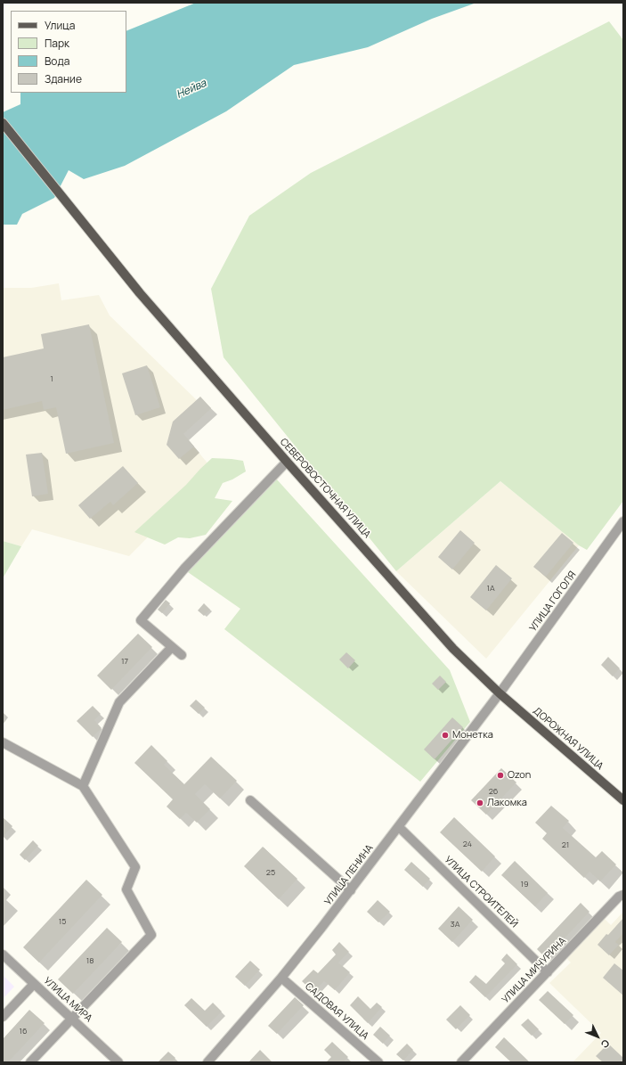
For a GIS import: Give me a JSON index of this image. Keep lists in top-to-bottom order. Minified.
{"streets":{"main road":["СЕВЕРОВОСТОЧНАЯ УЛИЦА","ДОРОЖНАЯ УЛИЦА"],"street":["УЛИЦА ГОГОЛЯ","УЛИЦА ЛЕНИНА","УЛИЦА СТРОИТЕЛЕЙ","УЛИЦА МИЧУРИНА","УЛИЦА МИРА","САДОВАЯ УЛИЦА"]},"crossings":[["СЕВЕРОВОСТОЧНАЯ УЛИЦА","УЛИЦА ГОГОЛЯ"],["СЕВЕРОВОСТОЧНАЯ УЛИЦА","ДОРОЖНАЯ УЛИЦА"],["СЕВЕРОВОСТОЧНАЯ УЛИЦА","УЛИЦА ЛЕНИНА"],["УЛИЦА ГОГОЛЯ","ДОРОЖНАЯ УЛИЦА"],["УЛИЦА ГОГОЛЯ","УЛИЦА ЛЕНИНА"],["ДОРОЖНАЯ УЛИЦА","УЛИЦА ЛЕНИНА"],["УЛИЦА ЛЕНИНА","УЛИЦА СТРОИТЕЛЕЙ"],["УЛИЦА ЛЕНИНА","САДОВАЯ УЛИЦА"],["УЛИЦА СТРОИТЕЛЕЙ","УЛИЦА МИЧУРИНА"]],"water":["Нейва"],"places":["Монетка","Ozon","Лакомка"],"house_numbers":["1","1А","17","26","24","21","25","19","15","3А","18","16"],"legend":["Улица","Парк","Вода","Здание"],"north":"bottom right"}
